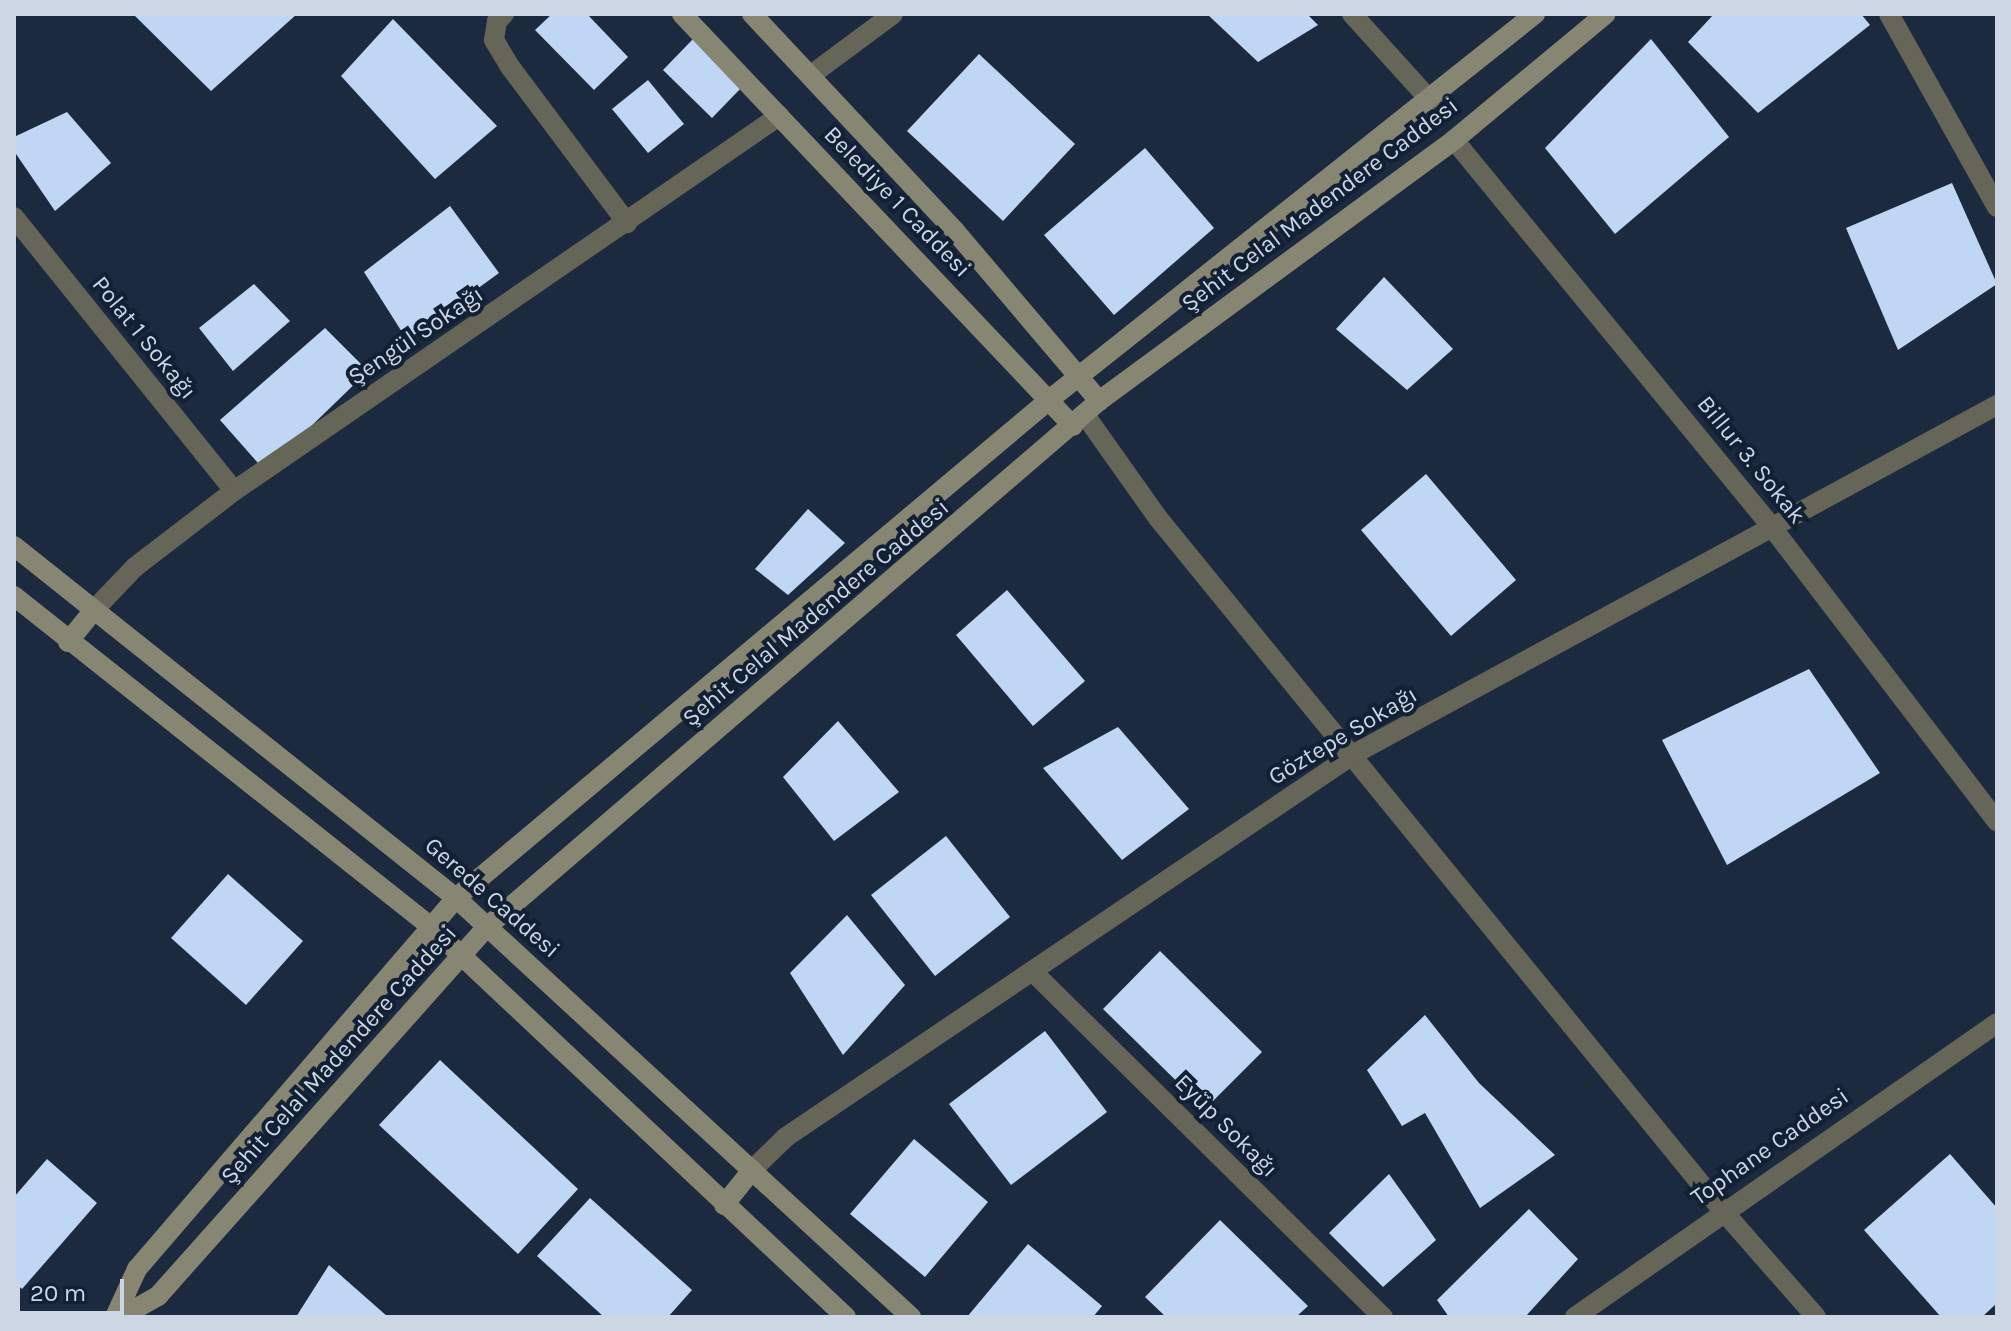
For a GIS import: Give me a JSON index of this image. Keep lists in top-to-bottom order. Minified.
{"streets":{"street":["Belediye 1 Caddesi","Şehit Celal Madendere Caddesi","Şengül Sokağı","Polat 1 Sokağı","Billur 3. Sokak","Göztepe Sokağı","Gerede Caddesi","Eyüp Sokağı","Tophane Caddesi"]},"crossings":[["Belediye 1 Caddesi","Şehit Celal Madendere Caddesi"],["Belediye 1 Caddesi","Şengül Sokağı"],["Şehit Celal Madendere Caddesi","Billur 3. Sokak"],["Şehit Celal Madendere Caddesi","Gerede Caddesi"],["Şengül Sokağı","Polat 1 Sokağı"],["Şengül Sokağı","Gerede Caddesi"],["Billur 3. Sokak","Göztepe Sokağı"],["Göztepe Sokağı","Gerede Caddesi"],["Göztepe Sokağı","Eyüp Sokağı"]],"scale_bar":"20 m"}
